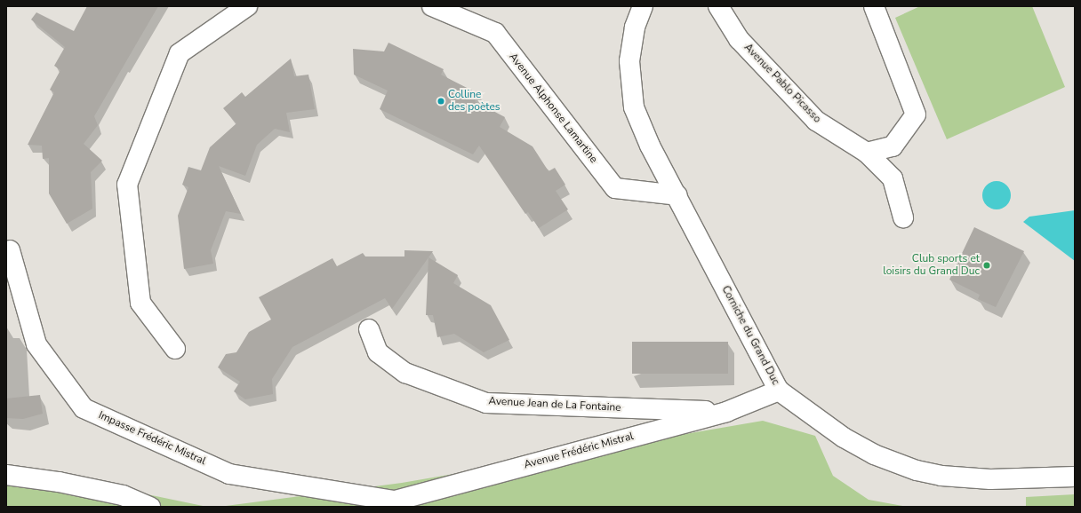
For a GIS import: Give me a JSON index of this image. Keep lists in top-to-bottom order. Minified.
{"streets":{"street":["Avenue Pablo Picasso","Avenue Alphonse Lamartine","Corniche du Grand Duc","Avenue Jean de La Fontaine","Impasse Frédéric Mistral","Avenue Frédéric Mistral"]},"crossings":[["Avenue Alphonse Lamartine","Corniche du Grand Duc"],["Corniche du Grand Duc","Avenue Frédéric Mistral"],["Avenue Jean de La Fontaine","Avenue Frédéric Mistral"],["Impasse Frédéric Mistral","Avenue Frédéric Mistral"]],"places":["Colline des poètes","Club sports et loisirs du Grand Duc"]}
